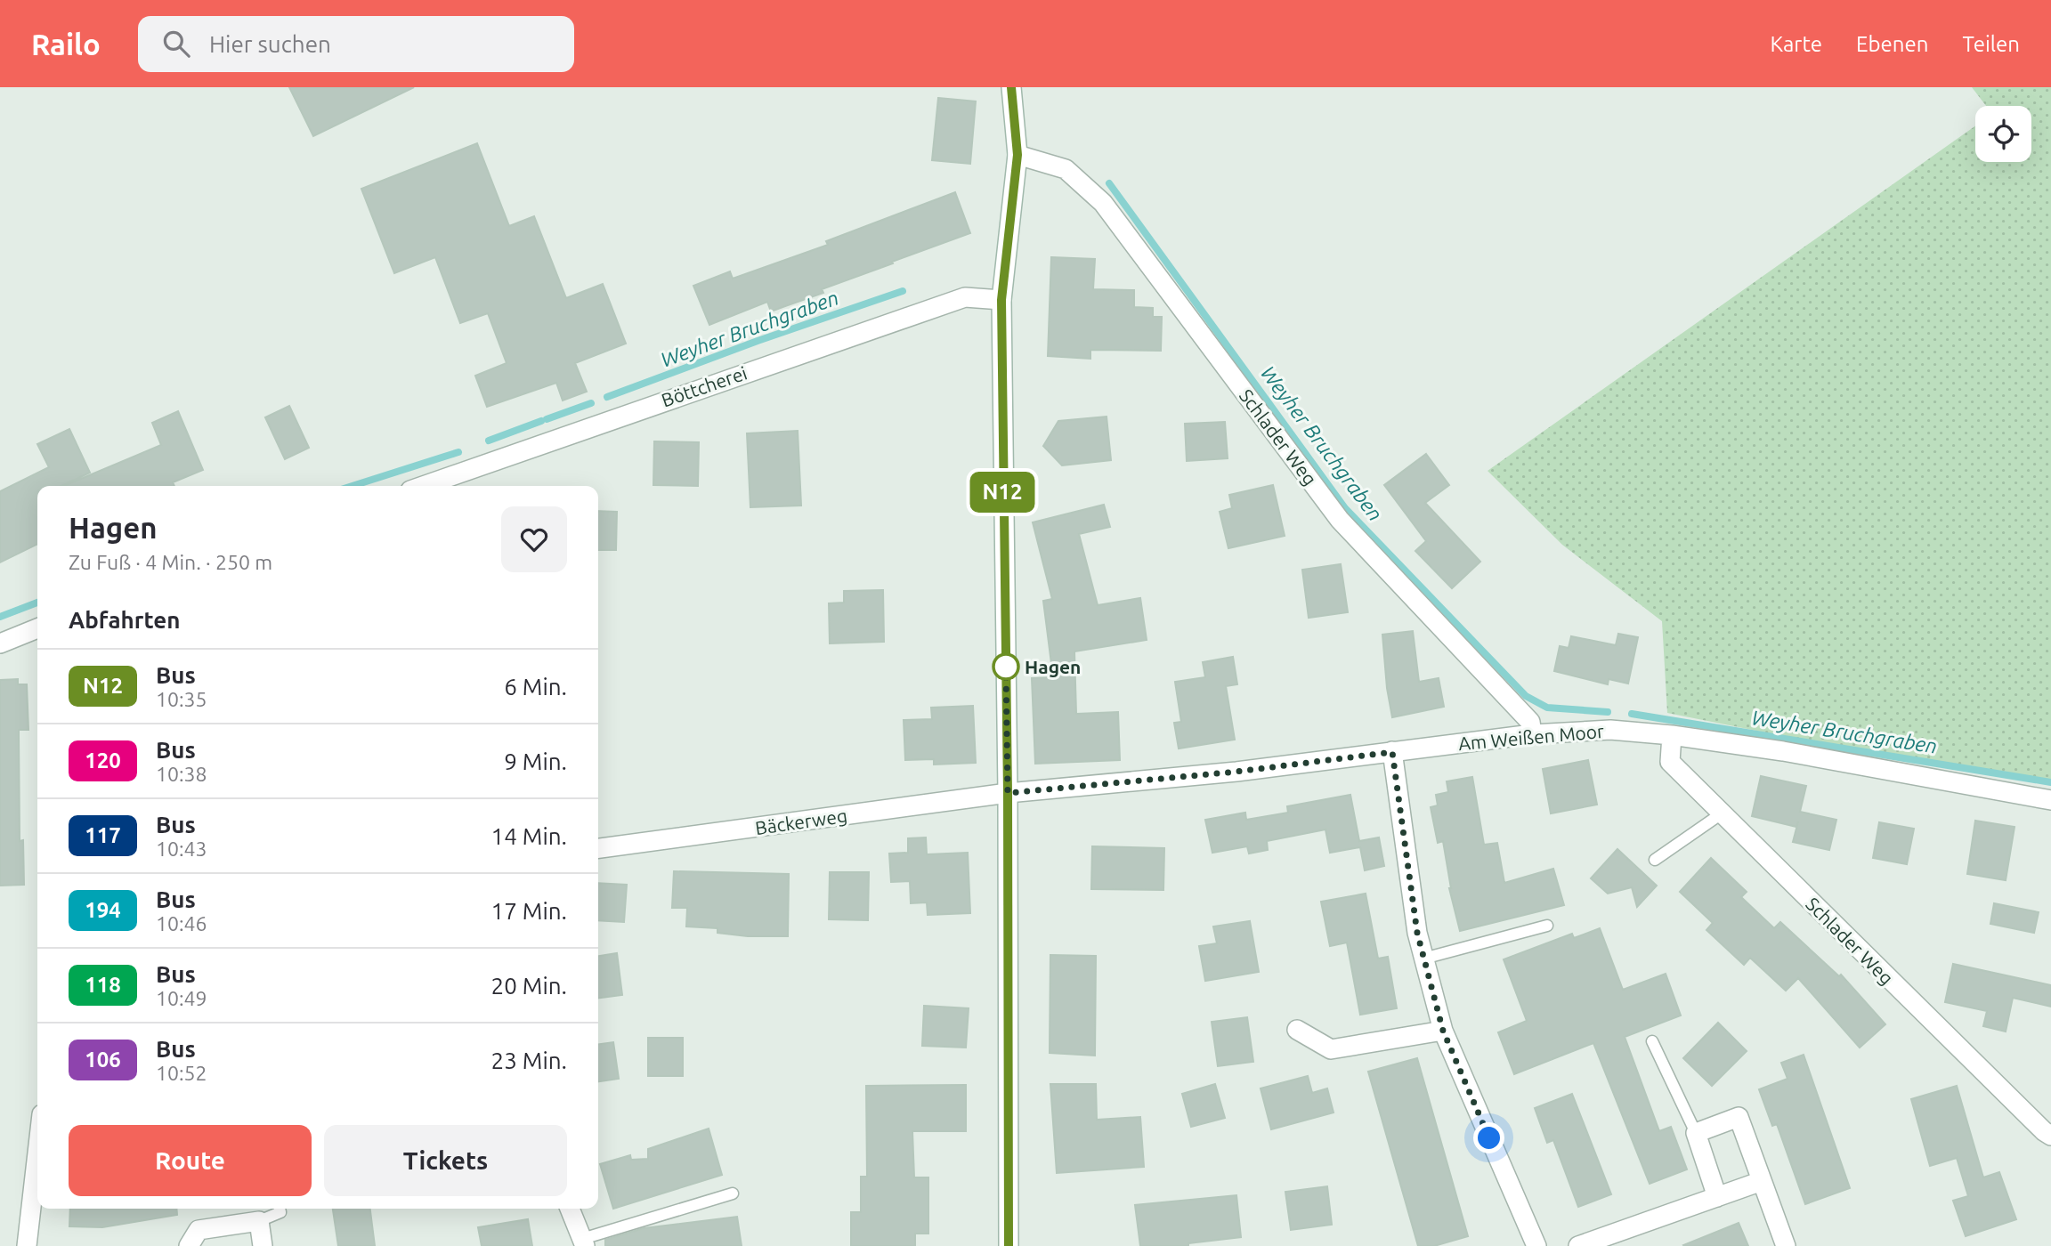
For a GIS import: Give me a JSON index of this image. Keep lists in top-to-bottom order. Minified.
{"streets":{"street":["Böttcherei","Schlader Weg","Am Weißen Moor","Bäckerweg"]},"crossings":[["Schlader Weg","Am Weißen Moor"],["Am Weißen Moor","Bäckerweg"]],"water":["Weyher Bruchgraben"],"places":["Hagen"],"lines":["bus line N12"],"page":{"header":"Railo","search":"Hier suchen","nav":["Karte","Ebenen","Teilen"],"on_map":"N12","heading":[["Hagen","Zu Fuß · 4 Min. · 250 m"],"Abfahrten"],"list":[{"mark":"N12","name":"Bus","note":"10:35","value":"6 Min."},{"mark":"120","name":"Bus","note":"10:38","value":"9 Min."},{"mark":"117","name":"Bus","note":"10:43","value":"14 Min."},{"mark":"194","name":"Bus","note":"10:46","value":"17 Min."},{"mark":"118","name":"Bus","note":"10:49","value":"20 Min."},{"mark":"106","name":"Bus","note":"10:52","value":"23 Min."}],"buttons":["Route","Tickets"]}}
